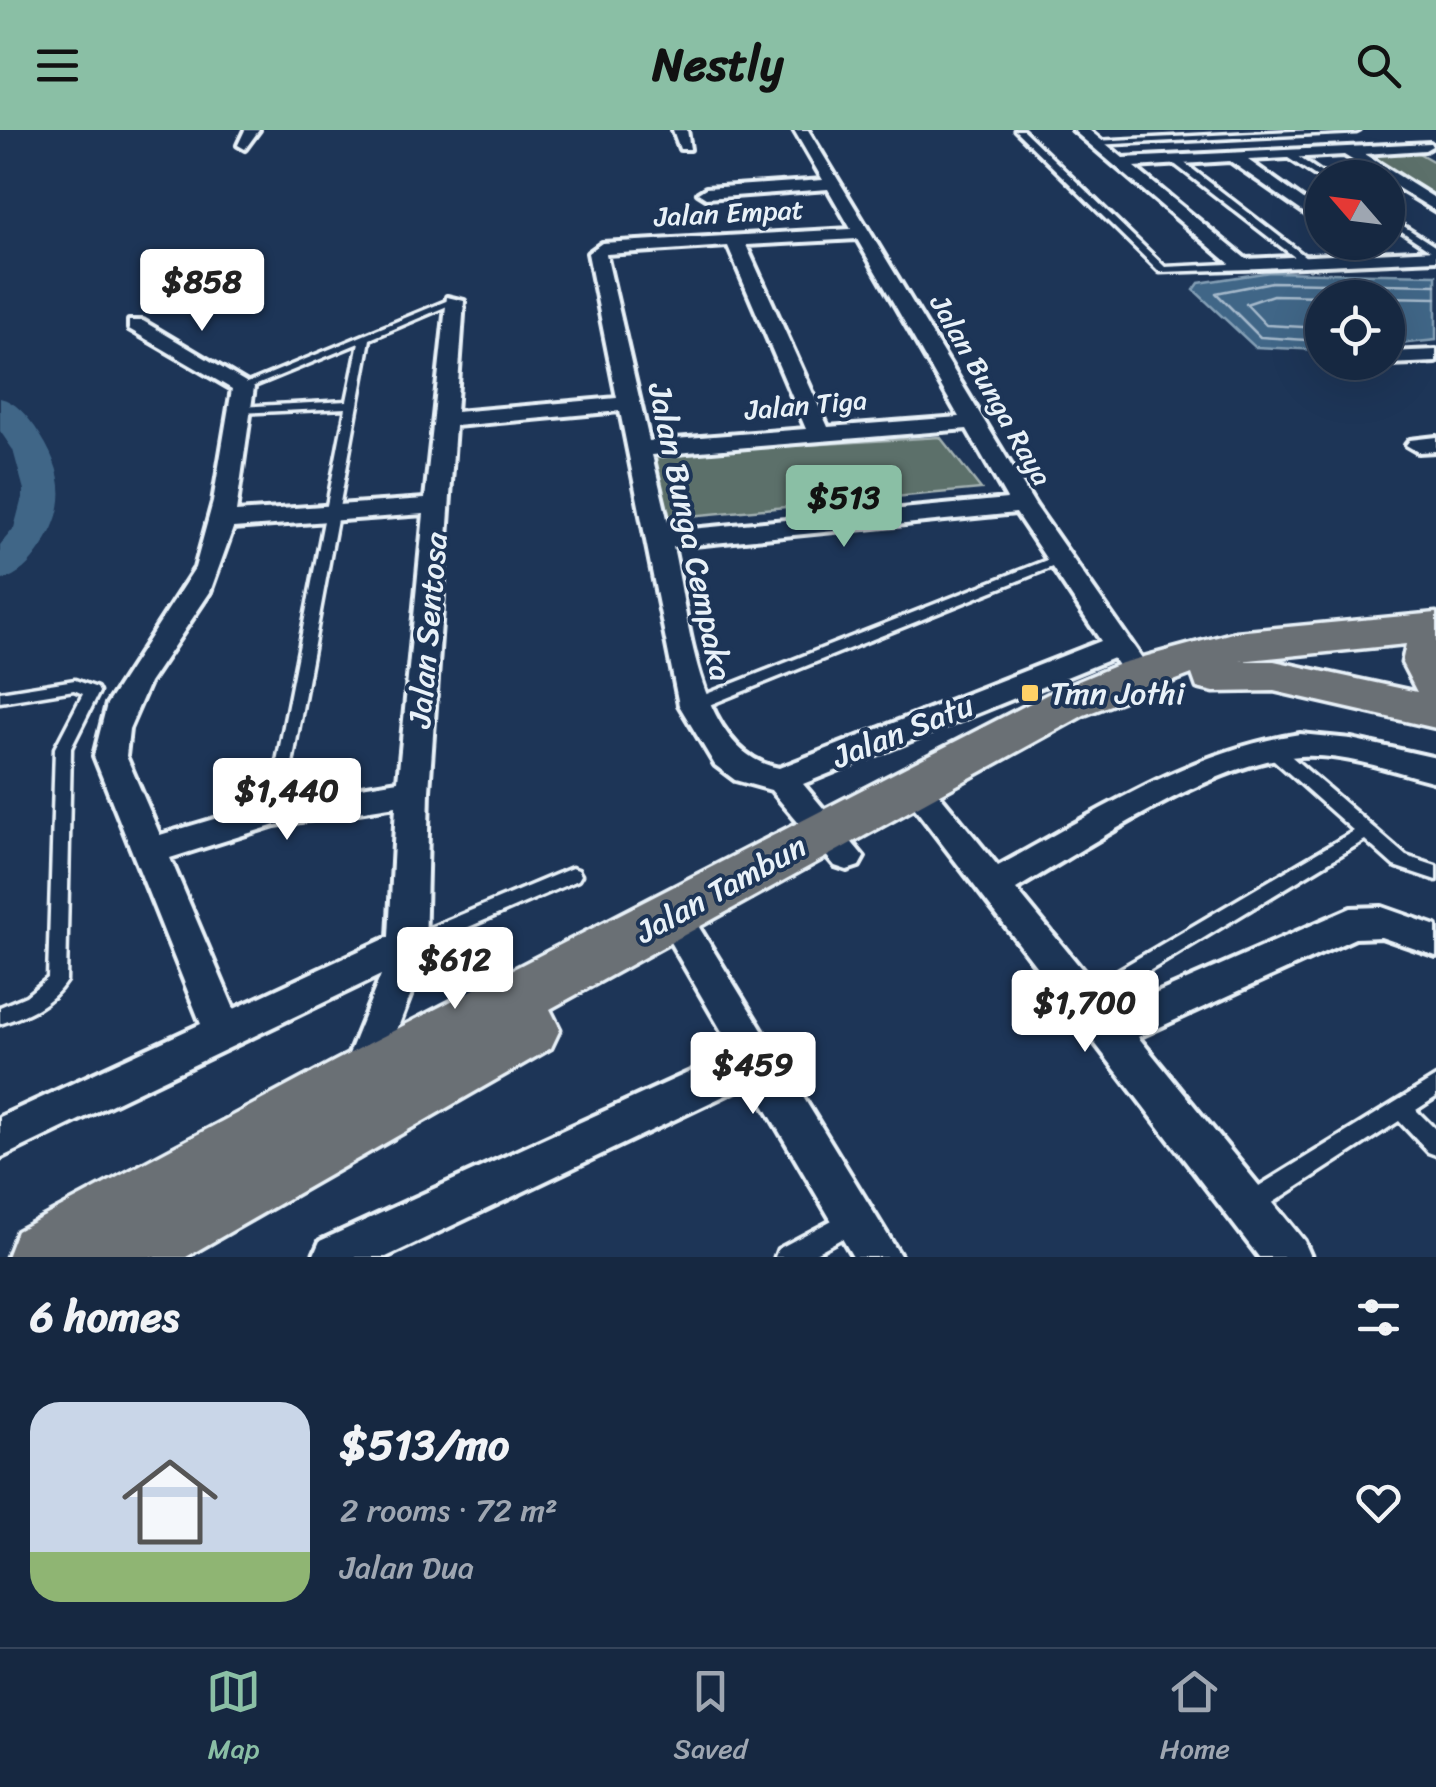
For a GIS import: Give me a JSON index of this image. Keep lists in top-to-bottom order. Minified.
{"streets":{"main road":["Jalan Tambun"],"street":["Jalan Empat","Jalan Bunga Raya","Jalan Tiga","Jalan Bunga Cempaka","Jalan Sentosa","Jalan Satu"]},"crossings":[["Jalan Empat","Jalan Bunga Raya"],["Jalan Empat","Jalan Bunga Cempaka"],["Jalan Bunga Raya","Jalan Tiga"],["Jalan Bunga Raya","Jalan Satu"],["Jalan Bunga Raya","Jalan Tambun"],["Jalan Tiga","Jalan Bunga Cempaka"],["Jalan Bunga Cempaka","Jalan Satu"],["Jalan Sentosa","Jalan Tambun"],["Jalan Satu","Jalan Tambun"]],"places":{"transit":["Tmn Jothi"]},"north":"top left","page":{"header":"Nestly","price":["$858","$513","$1,440","$612","$1,700","$459"],"heading":"6 homes","list":[{"name":"$513/mo","note":"2 rooms · 72 m² · Jalan Dua"}],"tabs":["Map","Saved","Home"]}}
